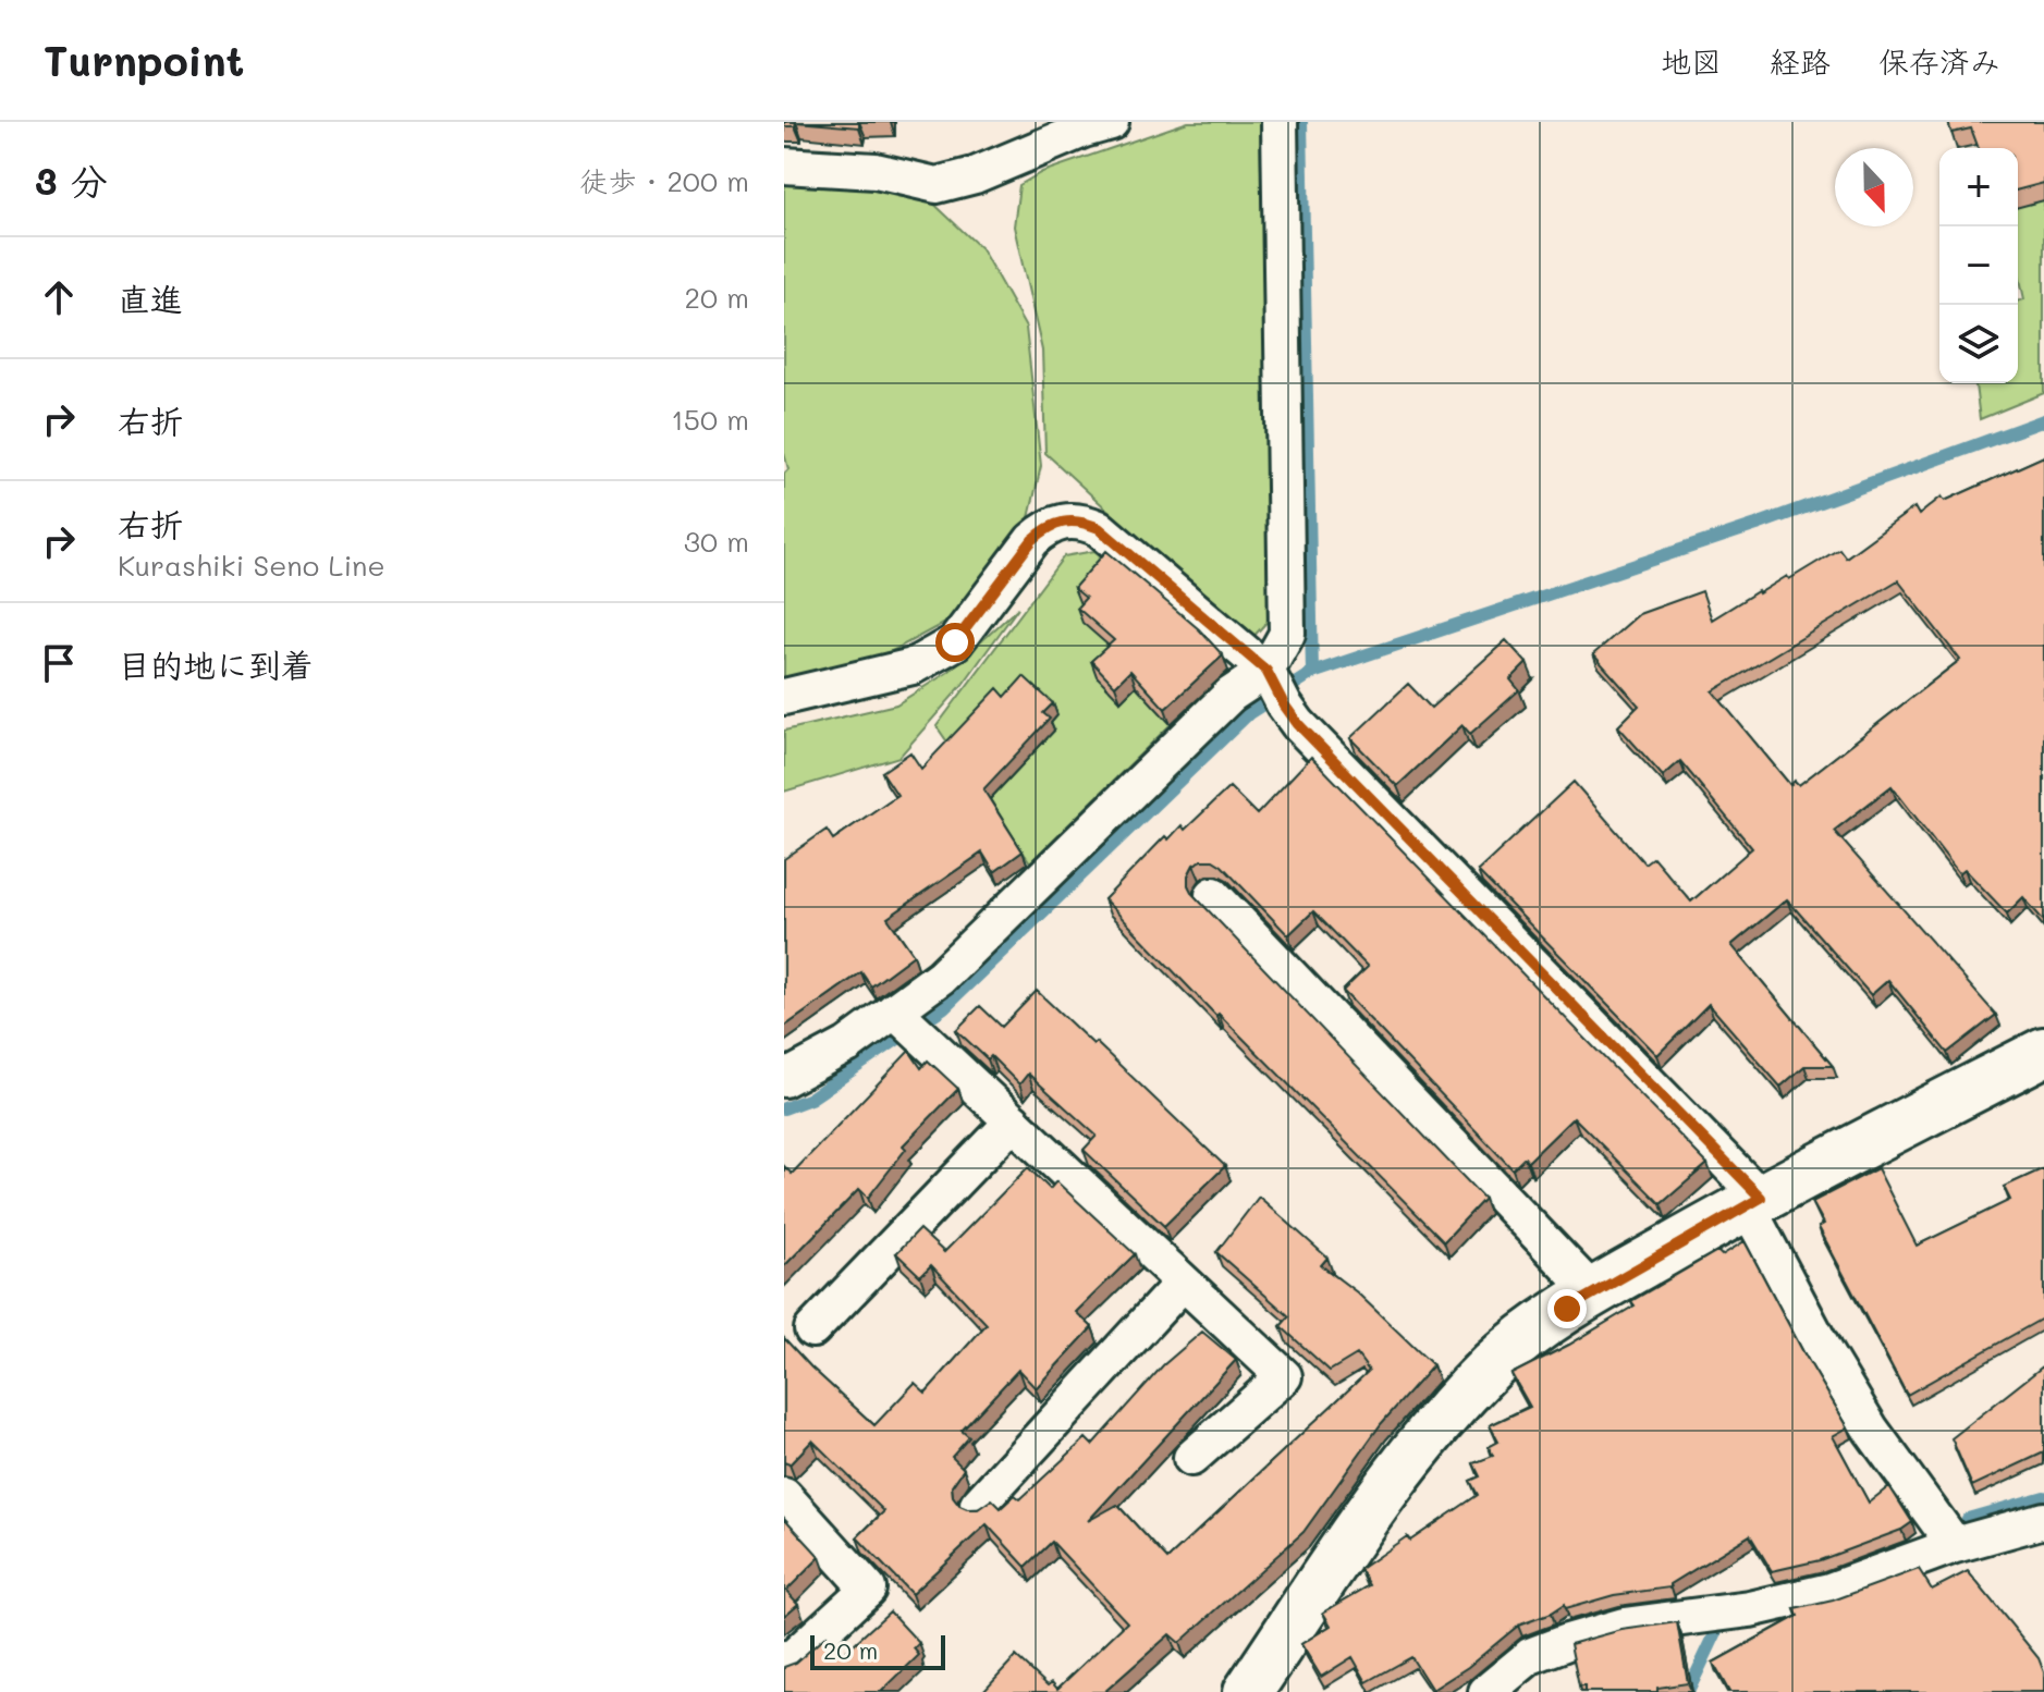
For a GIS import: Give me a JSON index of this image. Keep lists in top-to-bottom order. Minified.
{"scale_bar":"20 m","north":"bottom","page":{"header":"Turnpoint","nav":["地図","経路","保存済み"],"heading":["3 分","徒歩 · 200 m"],"map_buttons":["+","−"],"list":[["直進","20 m"],["右折","150 m"],["右折","Kurashiki Seno Line","30 m"],"目的地に到着"],"scale":"20 m"}}
